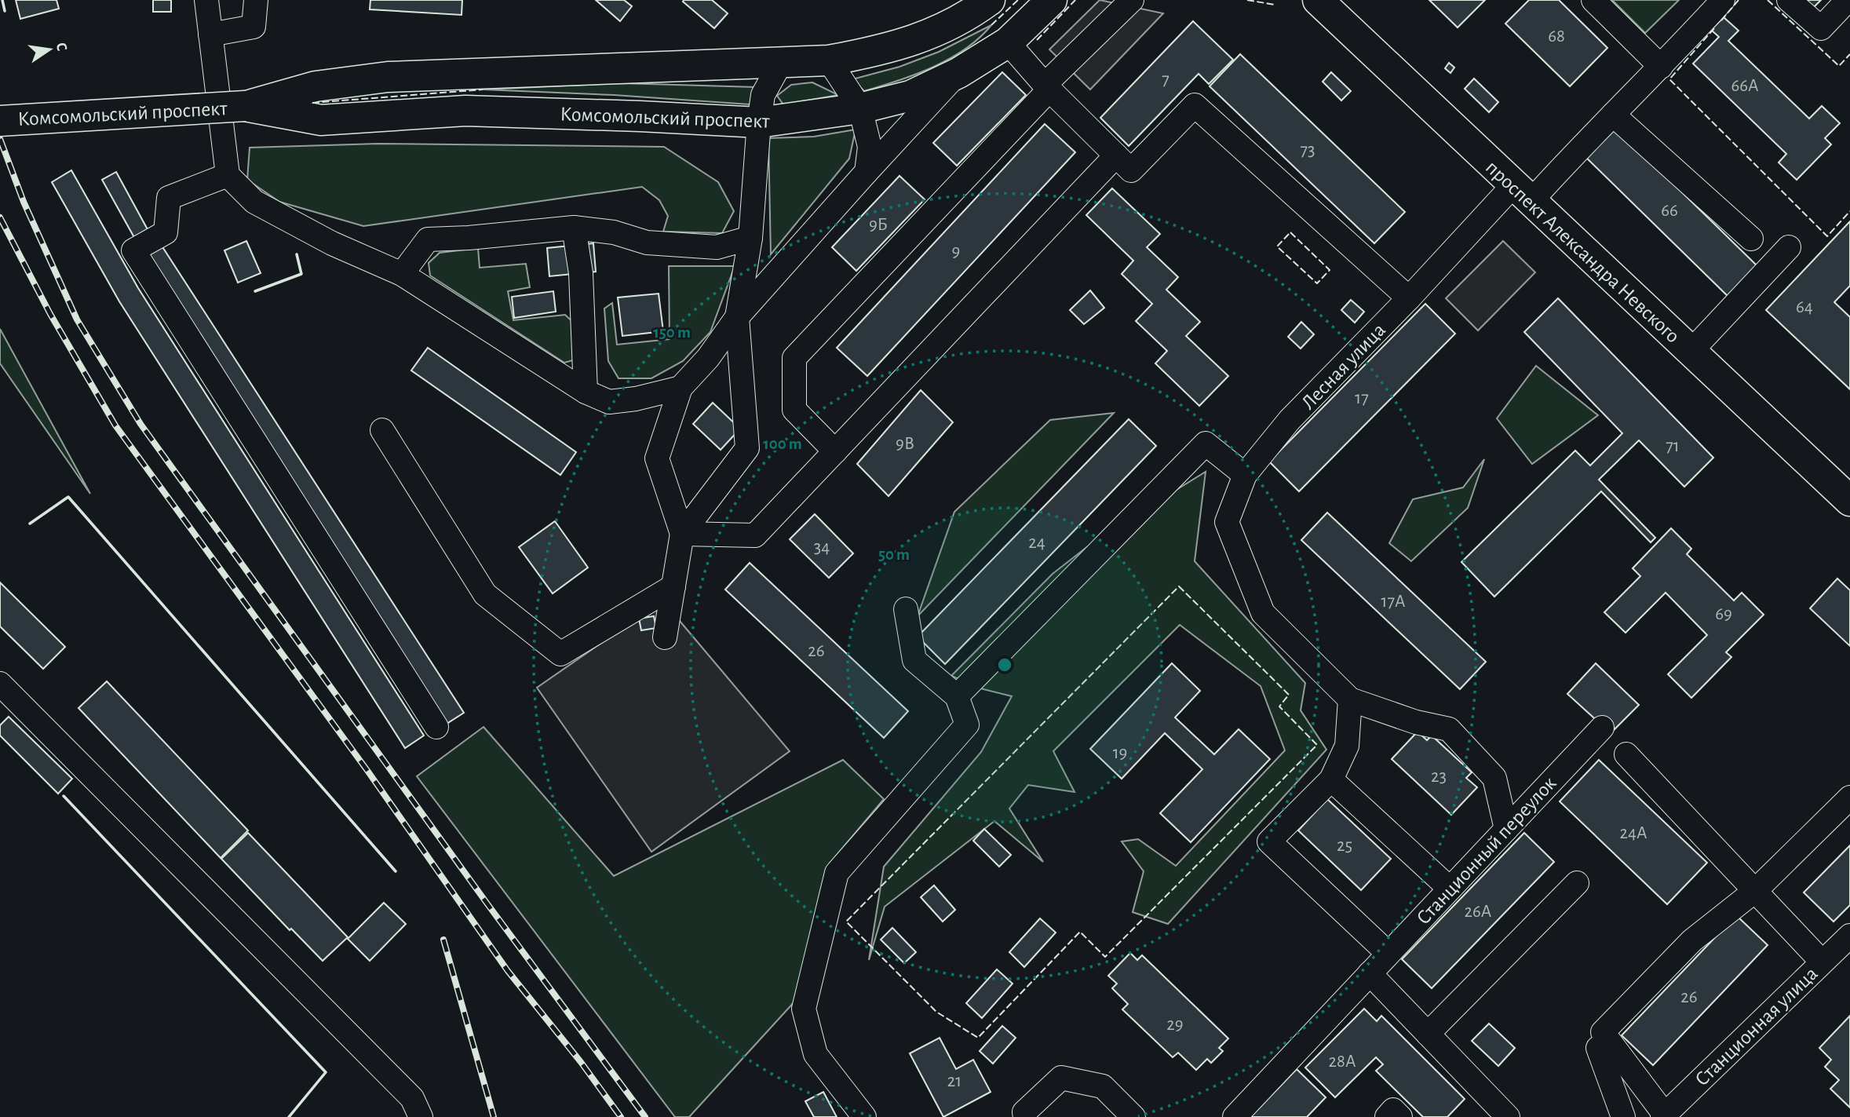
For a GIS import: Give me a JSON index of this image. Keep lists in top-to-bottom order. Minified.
{"streets":{"main road":["Комсомольский проспект","проспект Александра Невского"],"street":["Лесная улица","Станционный переулок","Станционная улица"]},"crossings":[["проспект Александра Невского","Лесная улица"]],"house_numbers":["68","7","66А","73","66","9Б","9","64","17","9В","71","24","34","17А","69","26","19","23","24А","25","26А","26","29","28А","21"],"north":"right","rings":["150 m","100 m","50 m"]}
